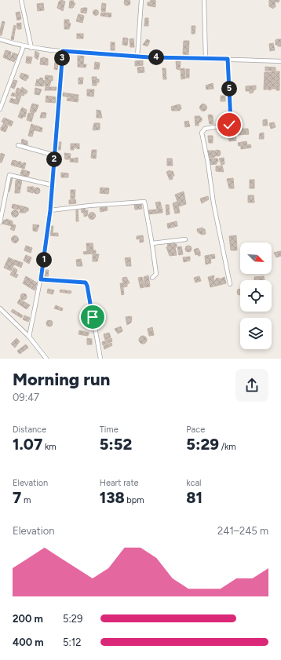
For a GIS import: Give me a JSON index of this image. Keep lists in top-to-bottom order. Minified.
{"north":"bottom right","page":{"pins":["4","3","5","2","1"],"heading":["Morning run","09:47"],"stats":[["Distance","1.07 km"],["Time","5:52"],["Pace","5:29 /km"],["Elevation","7 m"],["Heart rate","138 bpm"],["kcal","81"]],"chart":["Elevation","241–245 m"],"list":[{"name":"200 m","note":"5:29"},{"name":"400 m","note":"5:12"}]}}
